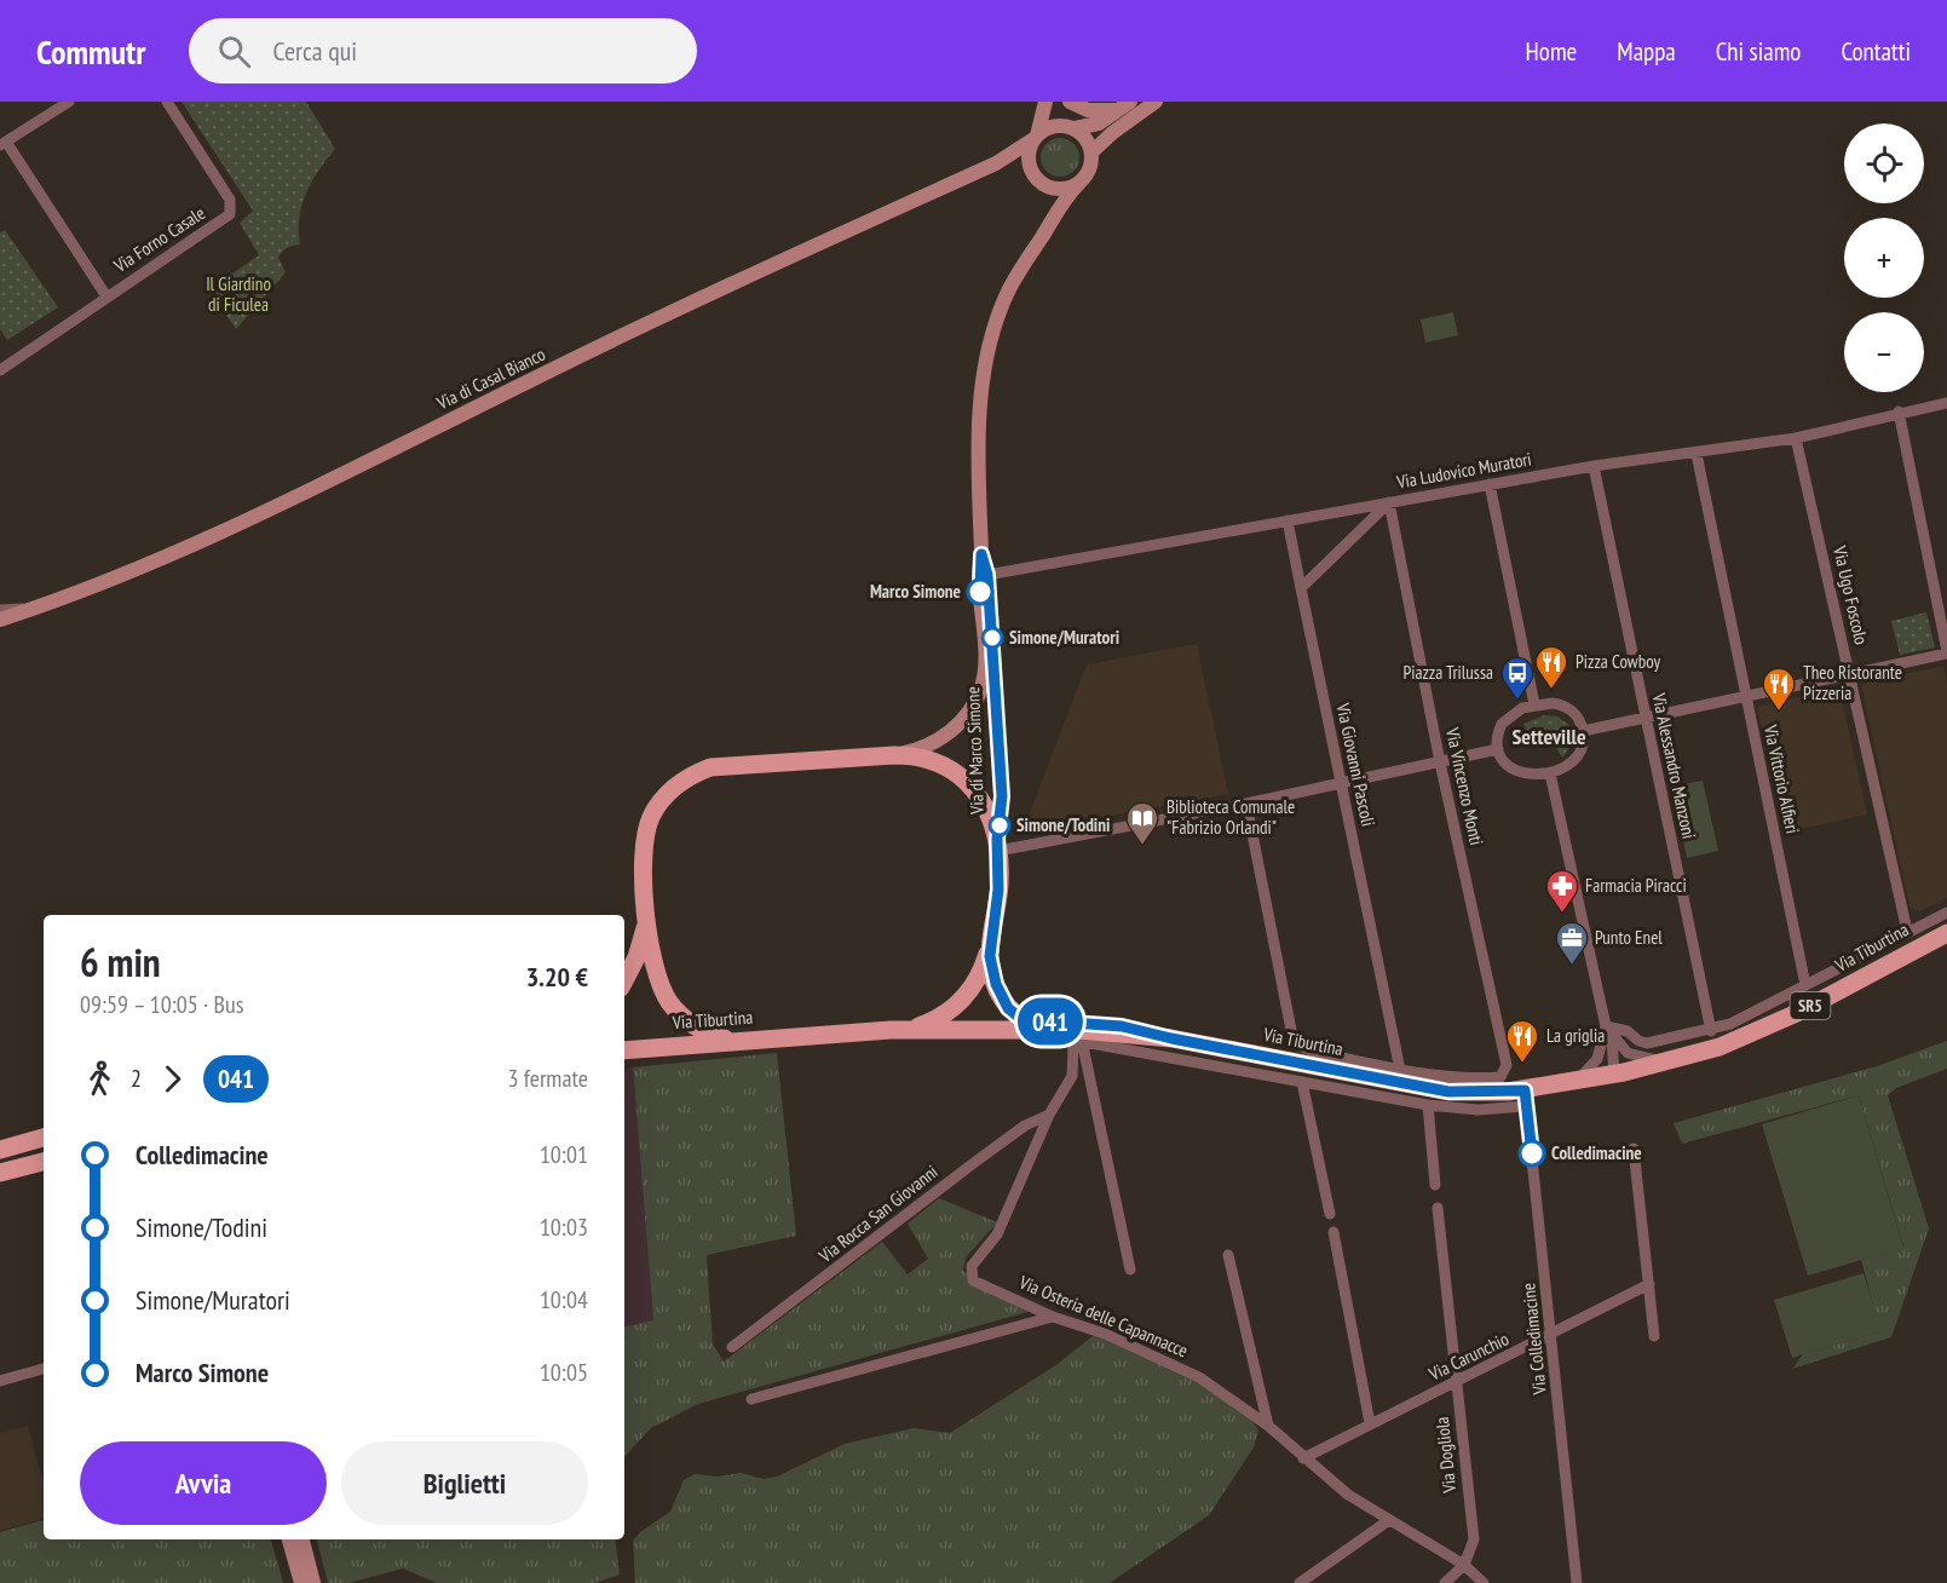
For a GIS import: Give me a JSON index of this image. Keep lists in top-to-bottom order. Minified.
{"streets":{"main road":["Via di Casal Bianco","Via di Marco Simone","Via Tiburtina","SR5"],"street":["Via Forno Casale","Via Ludovico Muratori","Via Ugo Foscolo","Via Giovanni Pascoli","Via Alessandro Manzoni","Via Vittorio Alfieri","Via Vincenzo Monti","Via Rocca San Giovanni","Via Osteria delle Capannacce","Via Colledimacine","Via Carunchio","Via Dogliola"]},"crossings":[["Via di Casal Bianco","Via di Marco Simone"],["Via Ludovico Muratori","Via Ugo Foscolo"],["Via Ludovico Muratori","Via di Marco Simone"],["Via Ludovico Muratori","Via Giovanni Pascoli"],["Via Ludovico Muratori","Via Alessandro Manzoni"],["Via Ludovico Muratori","Via Vittorio Alfieri"],["Via Ludovico Muratori","Via Vincenzo Monti"],["Via di Marco Simone","Via Tiburtina"],["Via Giovanni Pascoli","Via Vincenzo Monti"],["Via Tiburtina","Via Osteria delle Capannacce"],["Via Tiburtina","Via Colledimacine"],["Via Rocca San Giovanni","Via Osteria delle Capannacce"],["Via Osteria delle Capannacce","Via Carunchio"],["Via Osteria delle Capannacce","Via Dogliola"],["Via Colledimacine","Via Carunchio"],["Via Carunchio","Via Dogliola"]],"districts":["Setteville"],"parks":["Il Giardino di Ficulea"],"places":{"other":["Marco Simone","Simone/Muratori","Simone/Todini","Colledimacine"],"restaurant":["Pizza Cowboy","Theo Ristorante Pizzeria","La griglia"],"bus stop":["Piazza Trilussa"],"library":["Biblioteca Comunale \"Fabrizio Orlandi\""],"pharmacy":["Farmacia Piracci"],"office":["Punto Enel"]},"lines":["bus line 041"],"page":{"header":"Commutr","search":"Cerca qui","nav":["Home","Mappa","Chi siamo","Contatti"],"on_map":"041","map_buttons":["+","−"],"heading":["6 min","09:59 – 10:05 · Bus","3.20 €"],"legs":["2","041","3 fermate"],"list":[{"name":"Colledimacine","value":"10:01"},{"name":"Simone/Todini","value":"10:03"},{"name":"Simone/Muratori","value":"10:04"},{"name":"Marco Simone","value":"10:05"}],"buttons":["Avvia","Biglietti"]}}
